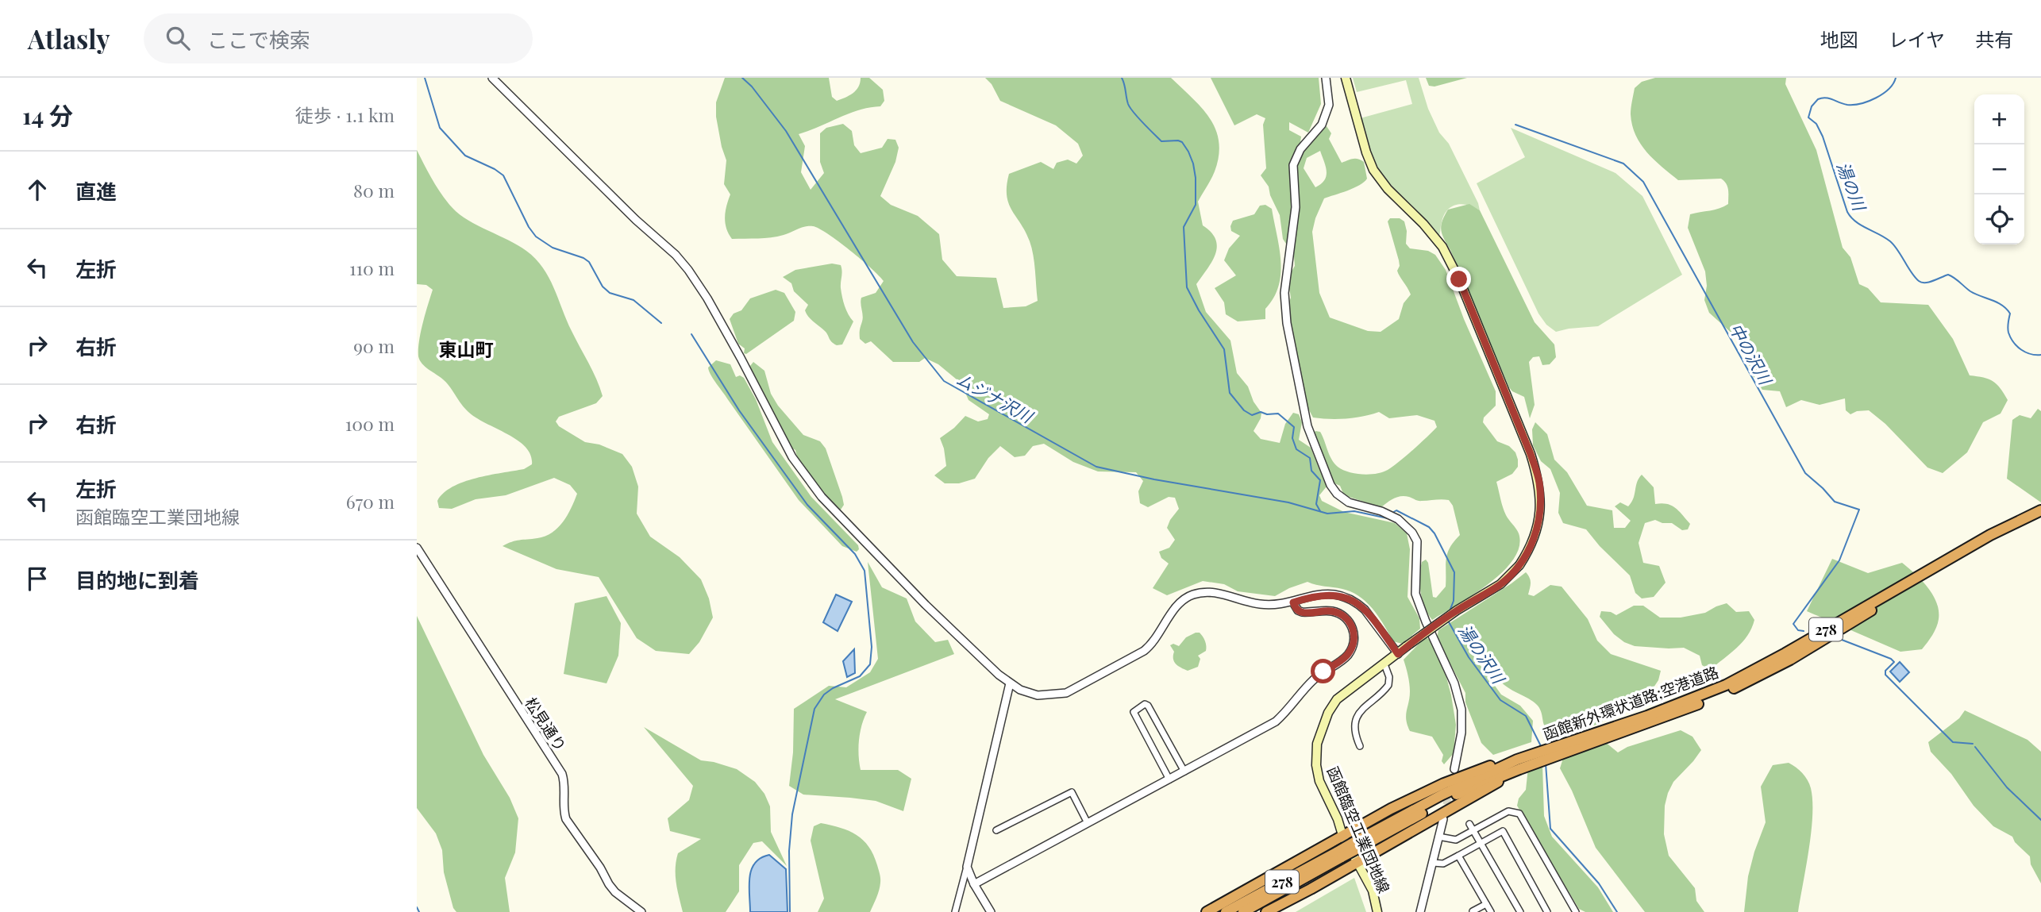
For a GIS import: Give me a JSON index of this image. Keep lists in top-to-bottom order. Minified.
{"streets":{"highway":["278","函館新外環状道路;空港道路"],"main road":["函館臨空工業団地線"],"street":["松見通り"]},"districts":["東山町"],"water":["湯の川","中の沢川","ムジナ沢川","湯の沢川"],"page":{"header":"Atlasly","search":"ここで検索","nav":["地図","レイヤ","共有"],"heading":["14 分","徒歩 · 1.1 km"],"map_buttons":["+","−"],"list":[["直進","80 m"],["左折","110 m"],["右折","90 m"],["右折","100 m"],["左折","函館臨空工業団地線","670 m"],"目的地に到着"]}}
